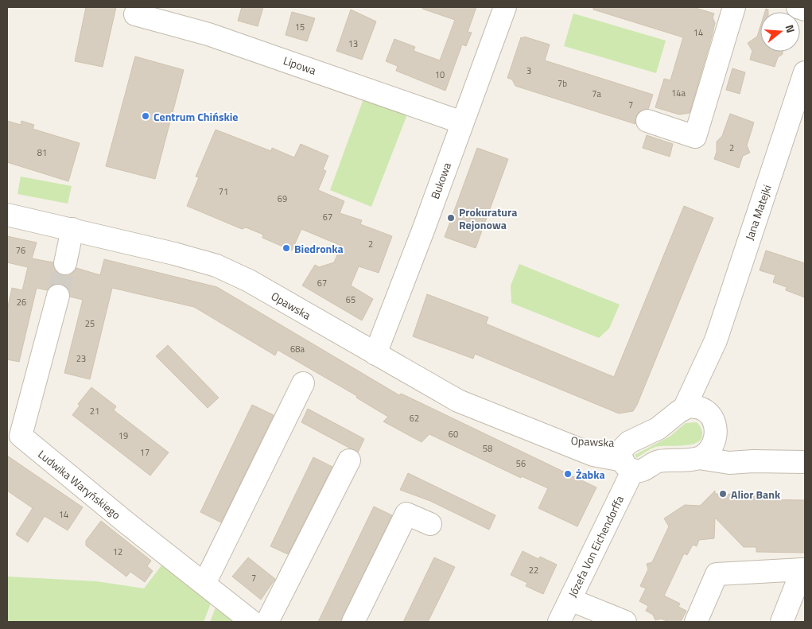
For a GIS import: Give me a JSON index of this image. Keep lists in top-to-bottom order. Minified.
{"streets":{"street":["Lipowa","Bukowa","Jana Matejki","Opawska","Ludwika Waryńskiego","Józefa Von Eichendorffa"]},"crossings":[["Lipowa","Bukowa"],["Bukowa","Opawska"],["Jana Matejki","Opawska"],["Opawska","Józefa Von Eichendorffa"]],"places":["Centrum Chińskie","Prokuratura Rejonowa","Biedronka","Żabka","Alior Bank"],"house_numbers":["15","14","13","3","10","7b","14a","7a","7","2","81","71","69","67","2","76","67","65","26","25","68a","23","21","62","60","19","58","17","56","14","12","22","7"],"north":"right"}
